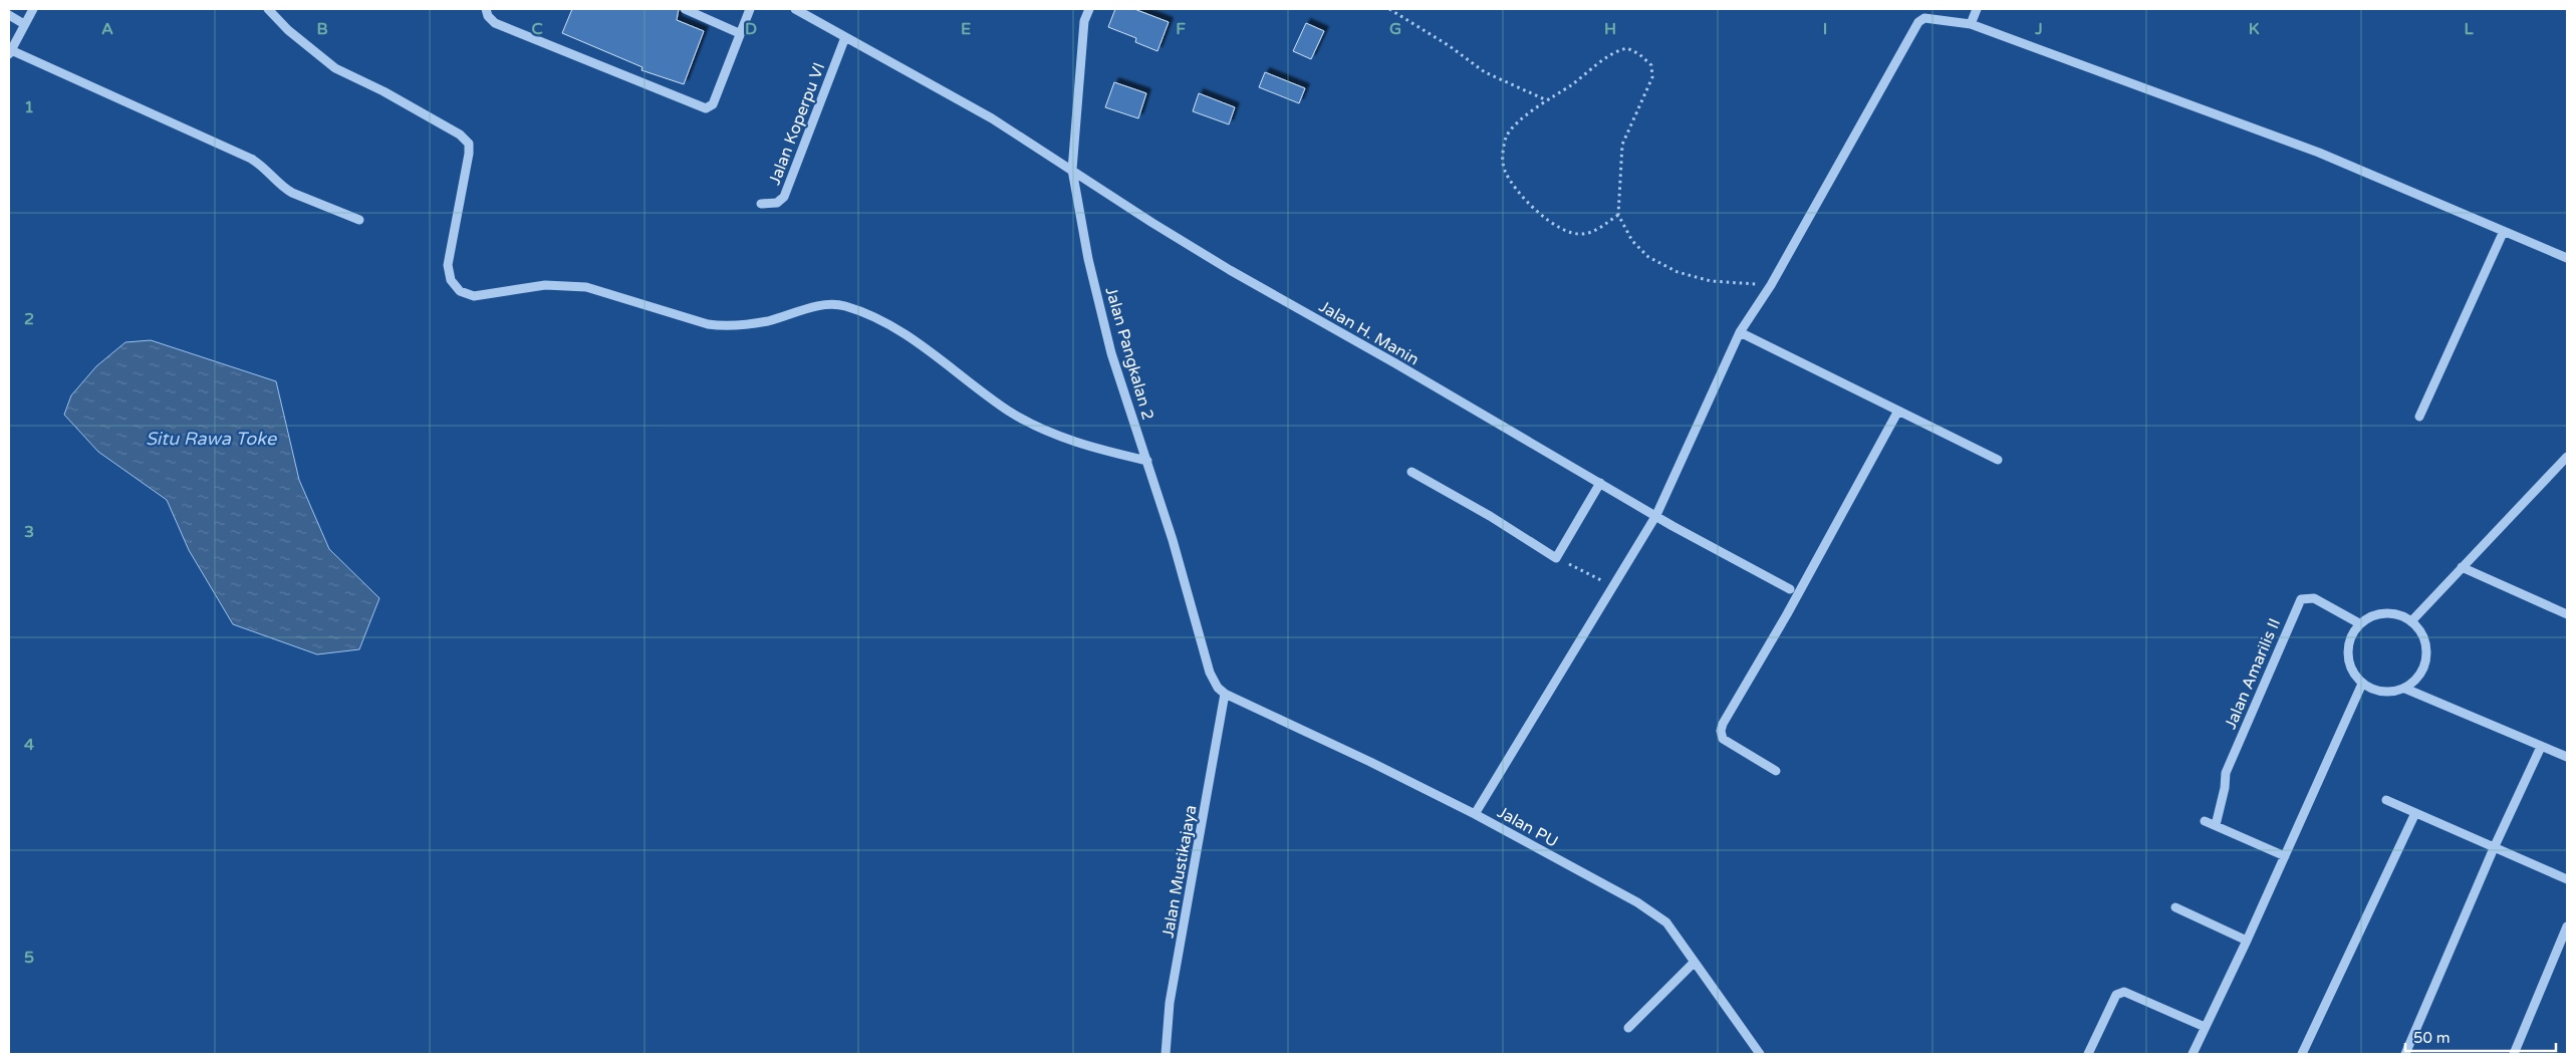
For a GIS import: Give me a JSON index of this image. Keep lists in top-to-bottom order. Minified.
{"streets":{"street":["Jalan Koperpu VI","Jalan H. Manin","Jalan Pangkalan 2","Jalan Amarilis II","Jalan PU","Jalan Mustikajaya"]},"crossings":[["Jalan Koperpu VI","Jalan H. Manin"],["Jalan H. Manin","Jalan Pangkalan 2"],["Jalan Pangkalan 2","Jalan PU"],["Jalan Pangkalan 2","Jalan Mustikajaya"],["Jalan PU","Jalan Mustikajaya"]],"water":["Situ Rawa Toke"],"scale_bar":"50 m","grid":{"columns":["A","B","C","D","E","F","G","H","I","J","K","L"],"rows":["1","2","3","4","5"]}}
